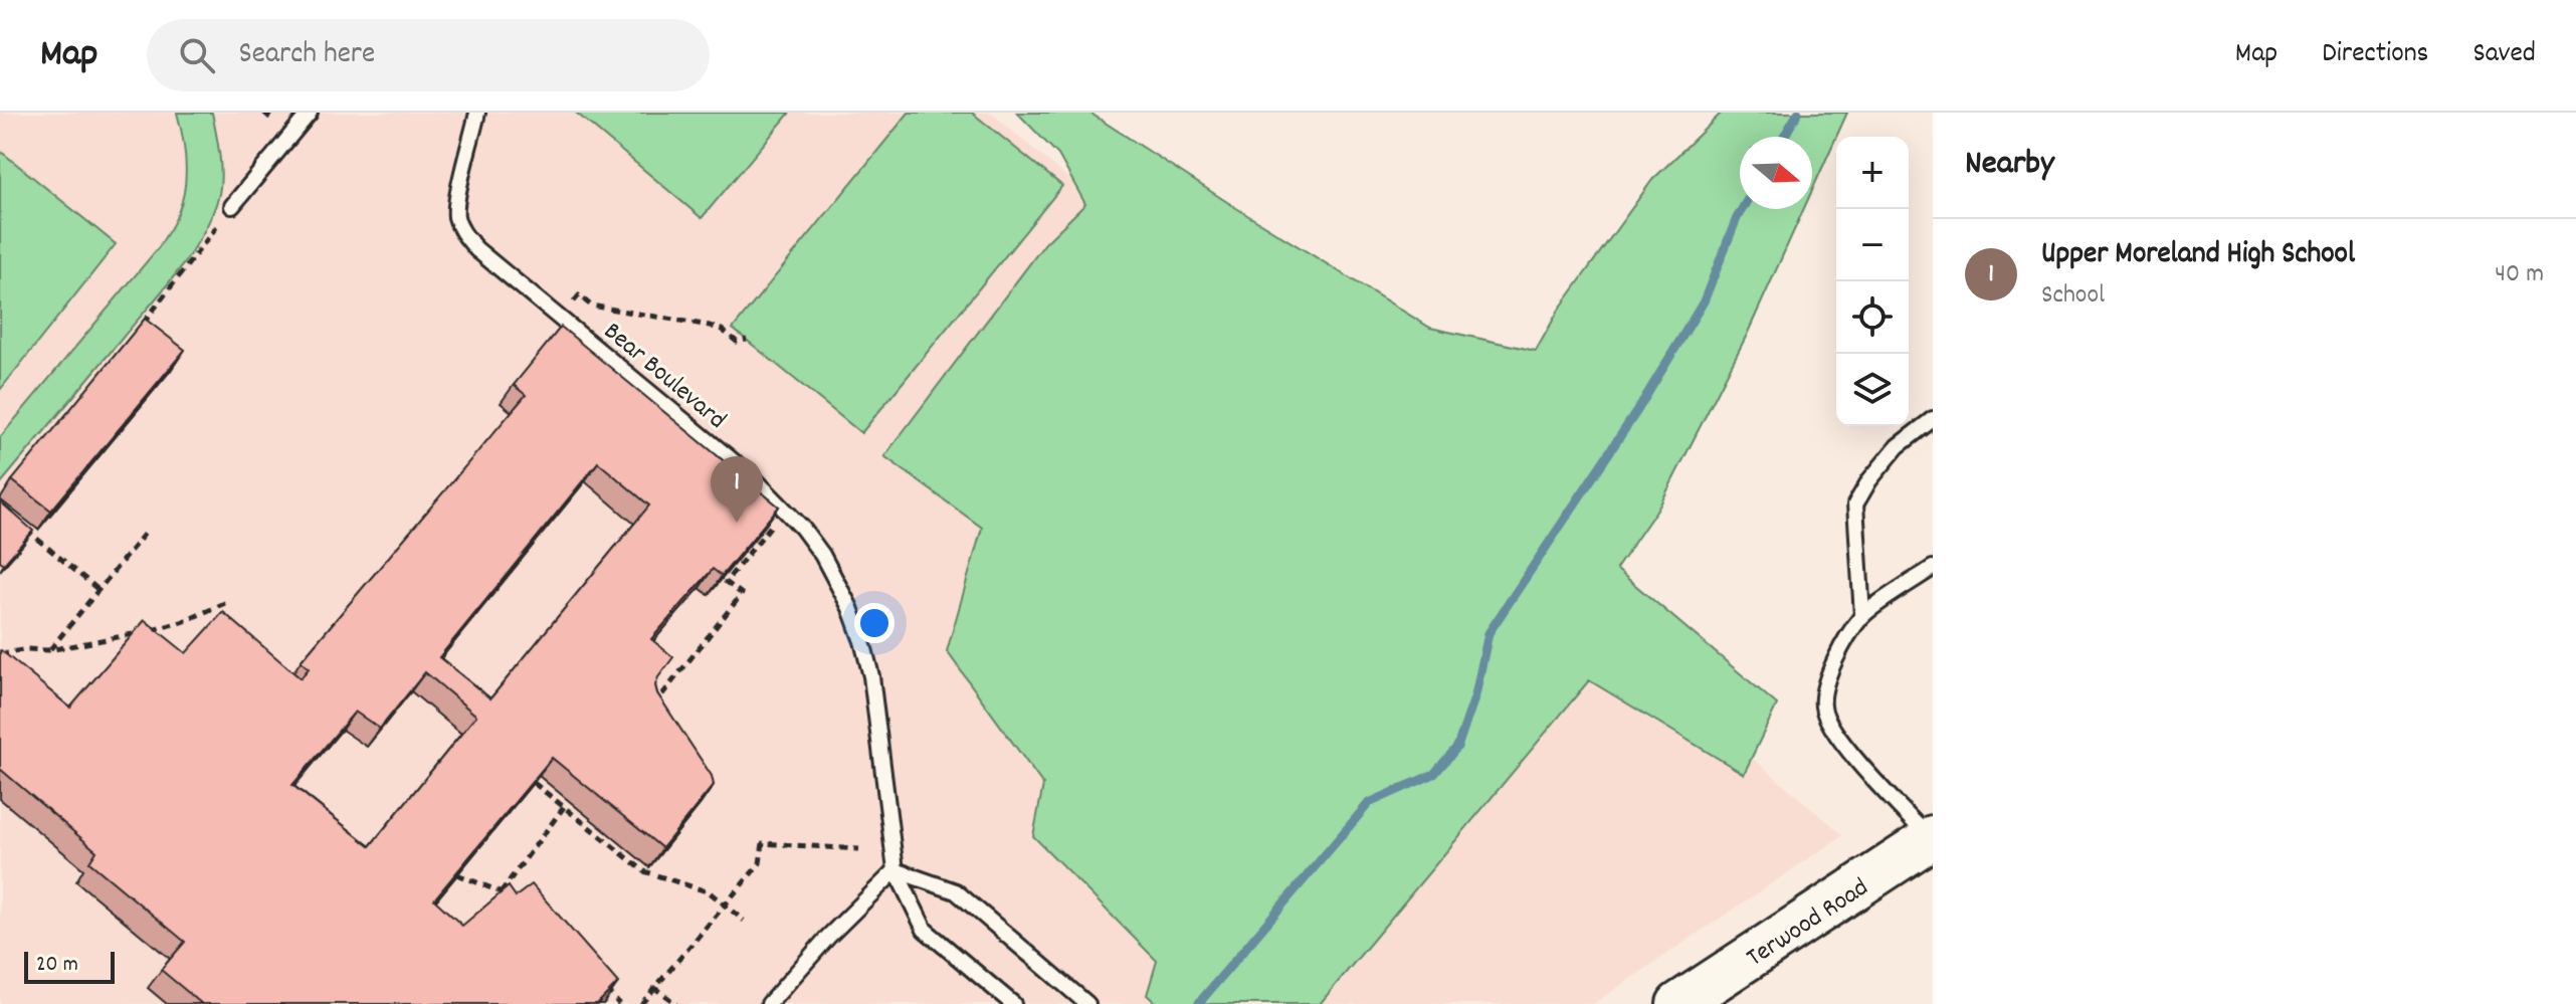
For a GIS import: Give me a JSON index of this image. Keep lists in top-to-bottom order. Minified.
{"streets":{"street":["Terwood Road"],"lane":["Bear Boulevard"]},"scale_bar":"20 m","north":"right","page":{"header":"Map","search":"Search here","nav":["Map","Directions","Saved"],"heading":"Nearby","map_buttons":["+","−"],"list":[{"mark":"1","name":"Upper Moreland High School","note":"School","value":"40 m"}],"pins":"1","scale":"20 m"}}
